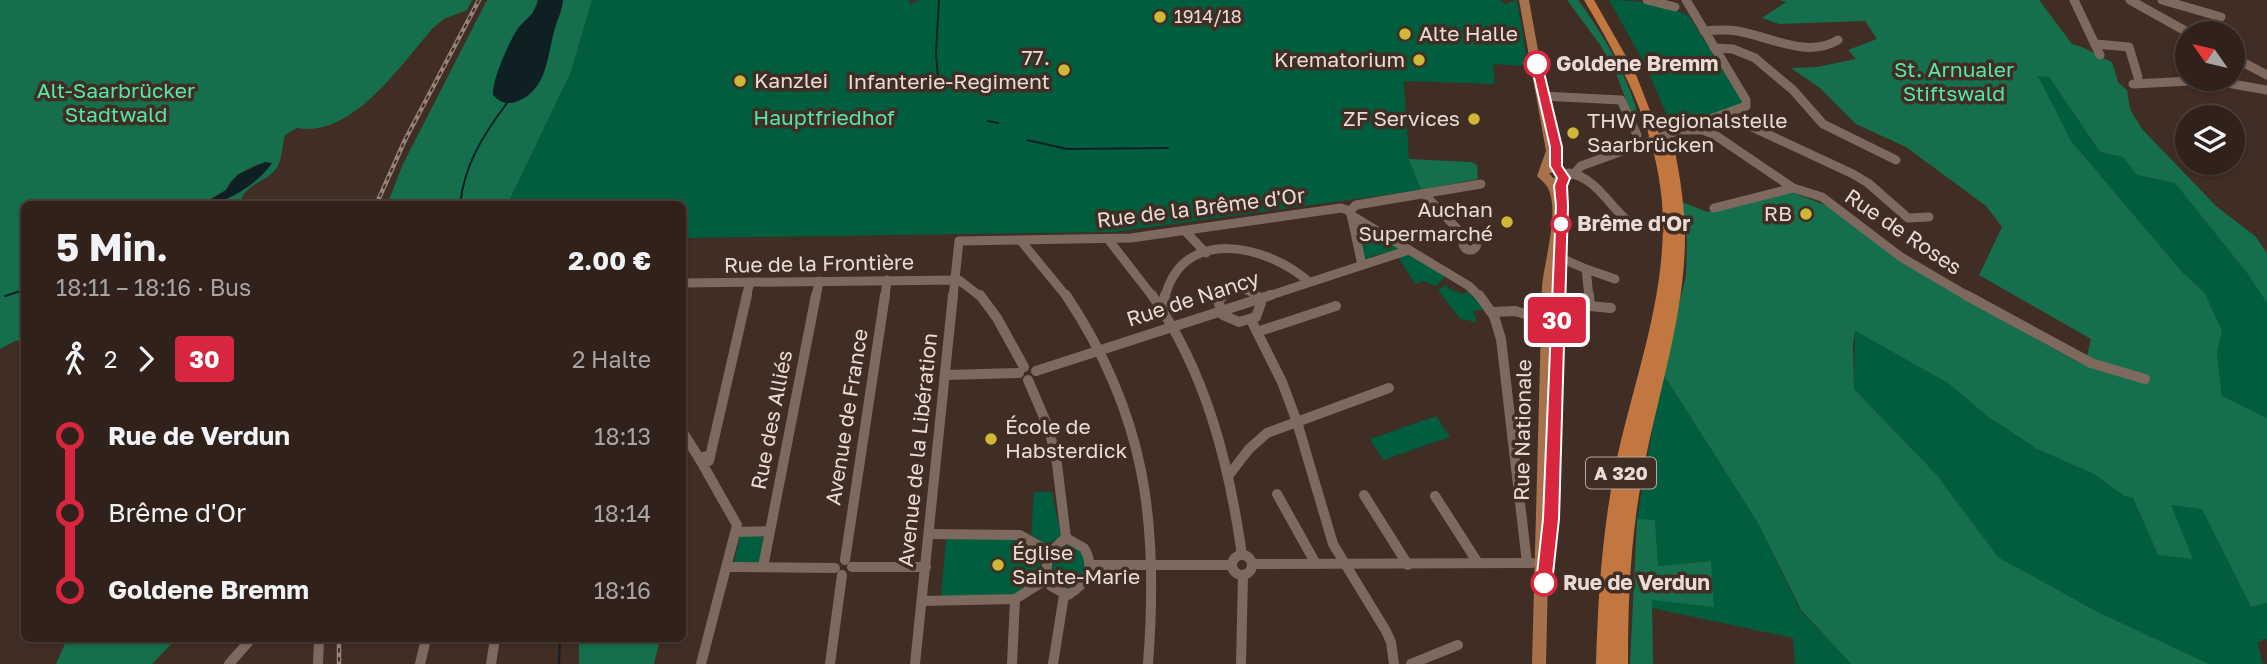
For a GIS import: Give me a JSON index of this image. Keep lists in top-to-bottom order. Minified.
{"streets":{"highway":["A 320"],"main road":["Rue Nationale"],"street":["Rue de la Brême d'Or","Rue de Roses","Rue de la Frontière","Rue de Nancy","Avenue de France","Rue des Alliés","Avenue de la Libération"]},"crossings":[["Rue de la Brême d'Or","Avenue de la Libération"],["Rue de la Frontière","Avenue de France"],["Rue de la Frontière","Rue des Alliés"],["Rue de la Frontière","Avenue de la Libération"]],"parks":["St. Arnualer Stiftswald","Alt-Saarbrücker Stadtwald","Hauptfriedhof"],"places":["1914/18","Alte Halle","Krematorium","Goldene Bremm","77. Infanterie-Regiment","Kanzlei","ZF Services","THW Regionalstelle Saarbrücken","RB","Auchan Supermarché","Brême d'Or","École de Habsterdick","Église Sainte-Marie","Rue de Verdun"],"lines":["bus line 30"],"north":"top left","page":{"on_map":"30","heading":["5 Min.","18:11 – 18:16 · Bus","2.00 €"],"legs":["2","30","2 Halte"],"list":[{"name":"Rue de Verdun","value":"18:13"},{"name":"Brême d'Or","value":"18:14"},{"name":"Goldene Bremm","value":"18:16"}]}}
